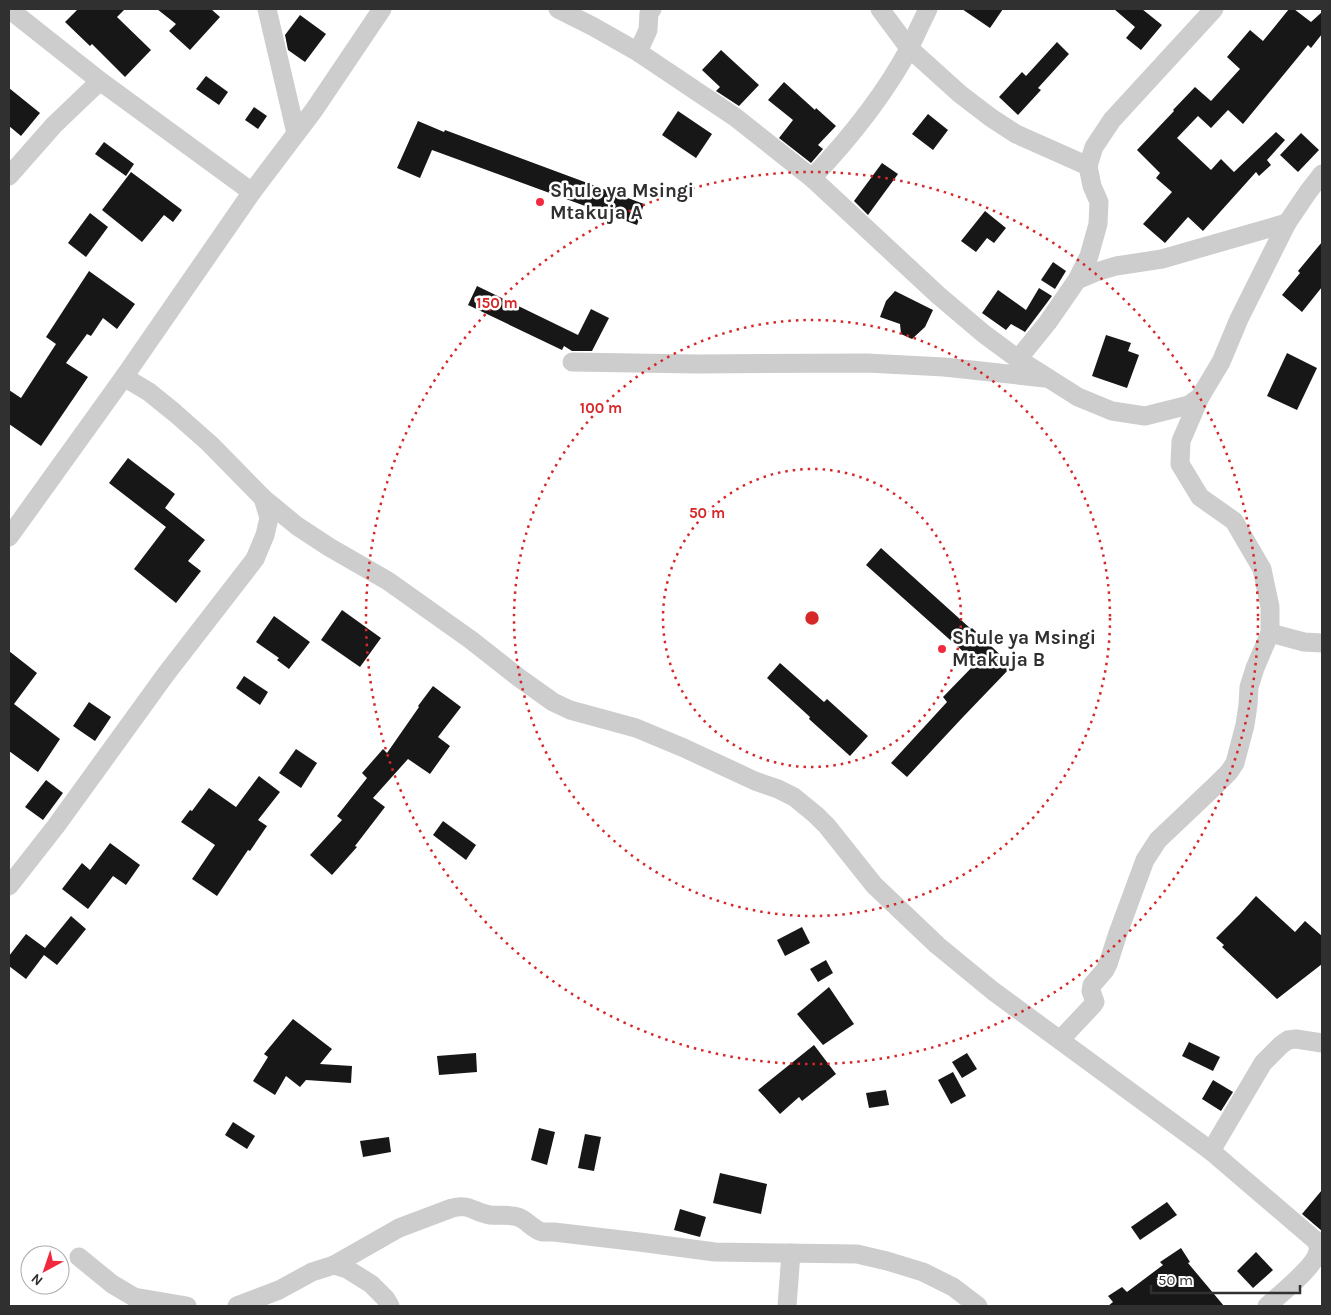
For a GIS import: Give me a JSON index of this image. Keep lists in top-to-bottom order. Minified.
{"places":["Shule ya Msingi Mtakuja A","Shule ya Msingi Mtakuja B"],"scale_bar":"50 m","north":"bottom left","rings":["150 m","100 m","50 m"]}
